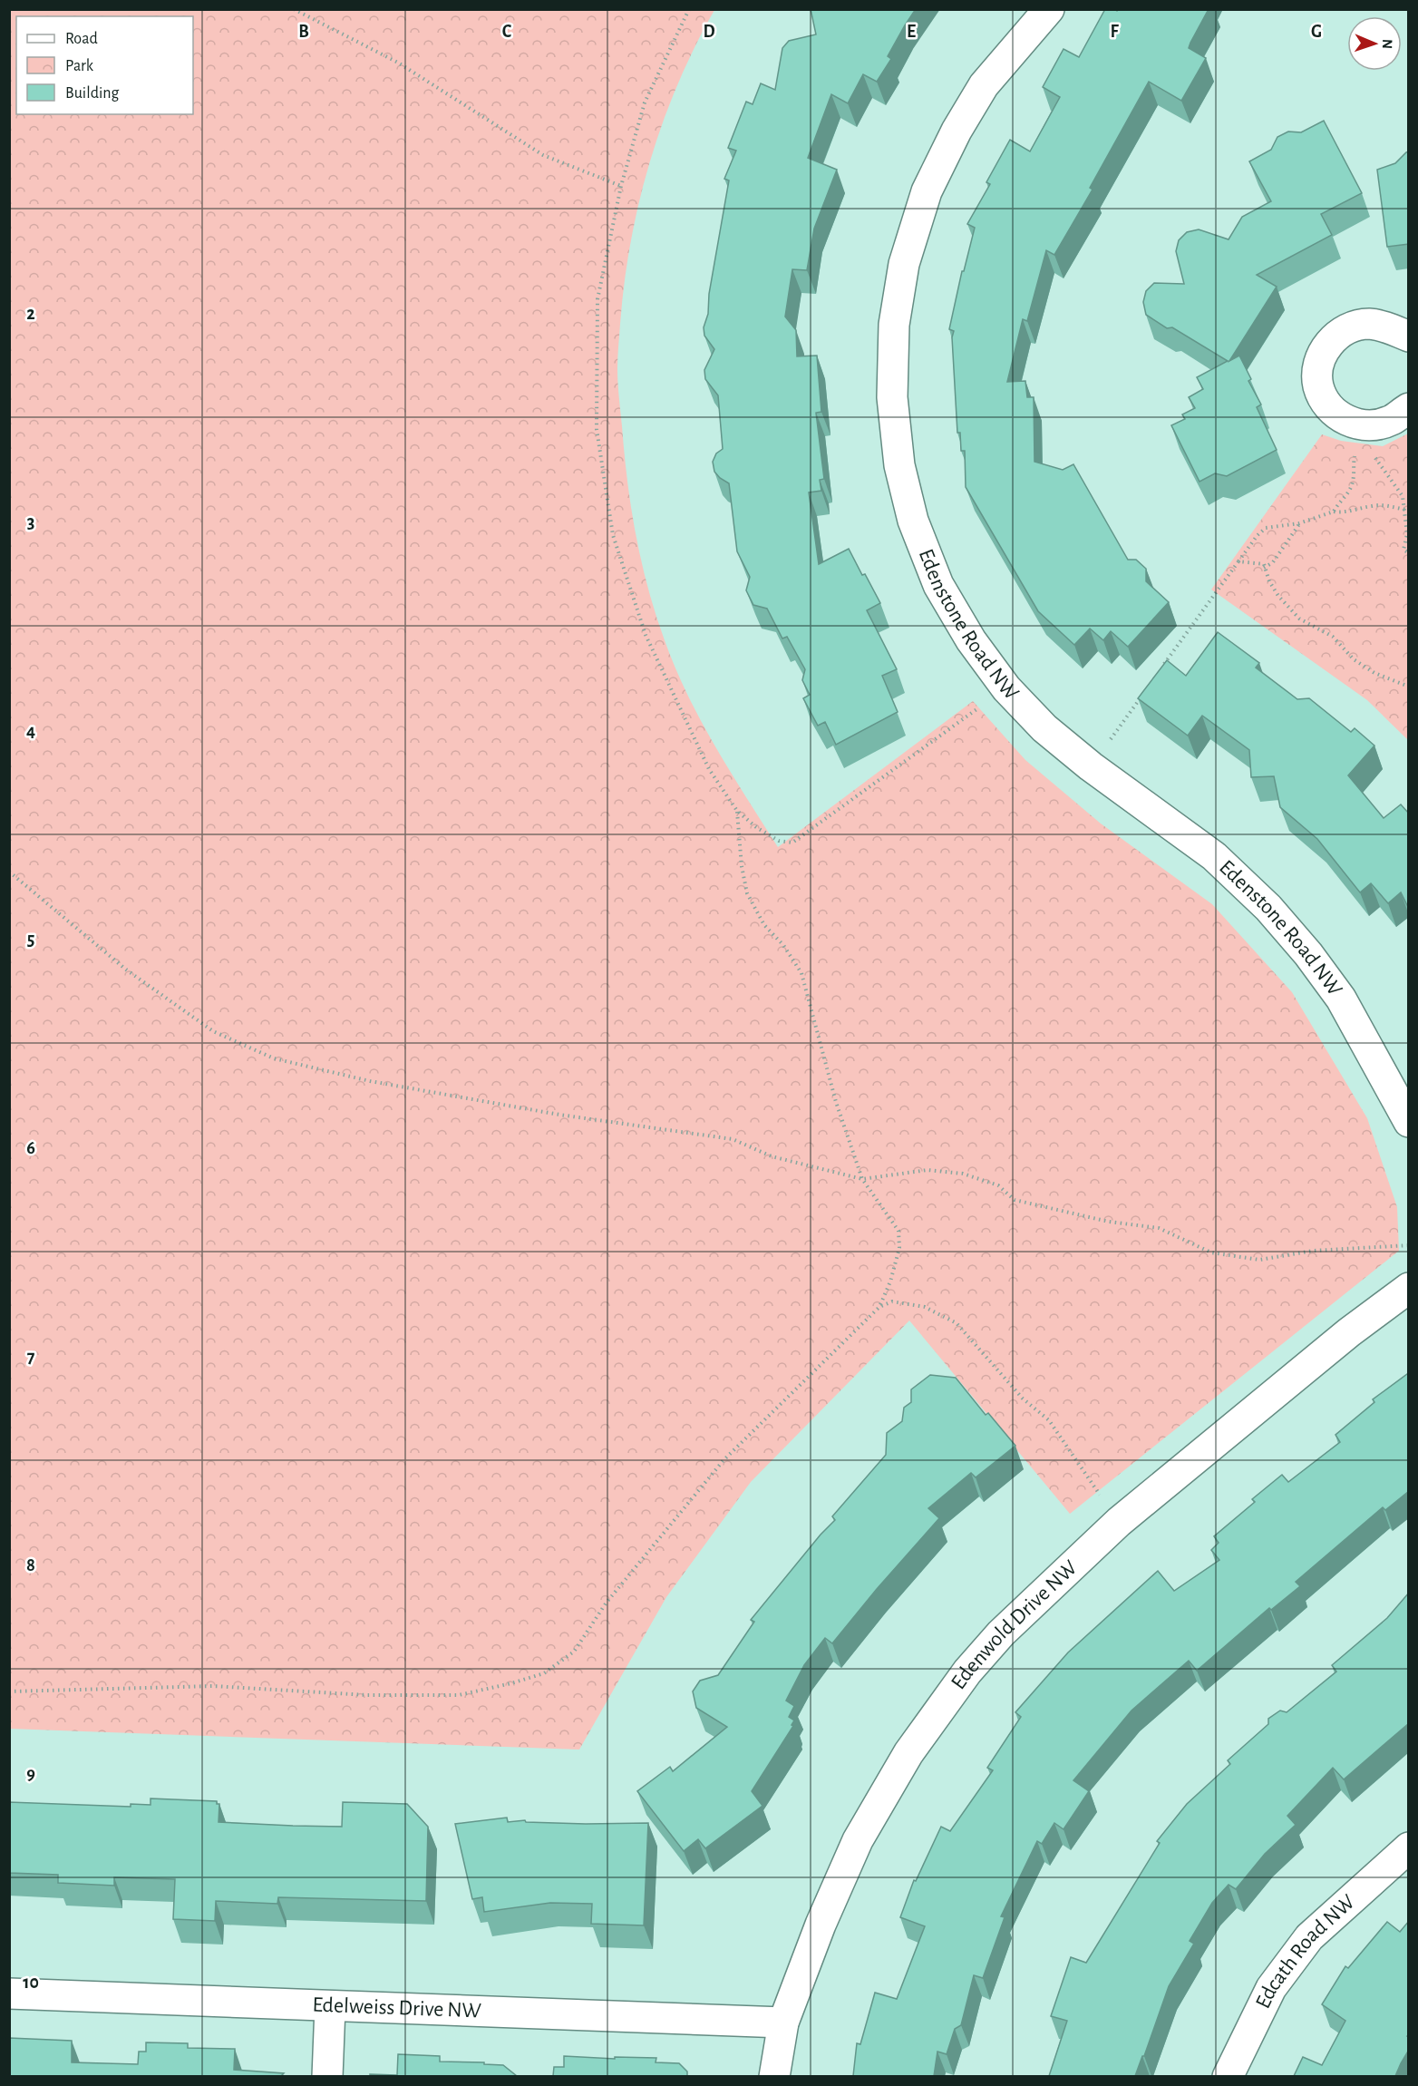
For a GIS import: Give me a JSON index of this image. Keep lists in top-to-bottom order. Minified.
{"streets":{"street":["Edenstone Road NW","Edenwold Drive NW","Edcath Road NW","Edelweiss Drive NW"]},"crossings":[["Edenwold Drive NW","Edelweiss Drive NW"]],"legend":["Road","Park","Building"],"north":"right","grid":{"columns":["B","C","D","E","F","G"],"rows":["2","3","4","5","6","7","8","9","10"]}}
